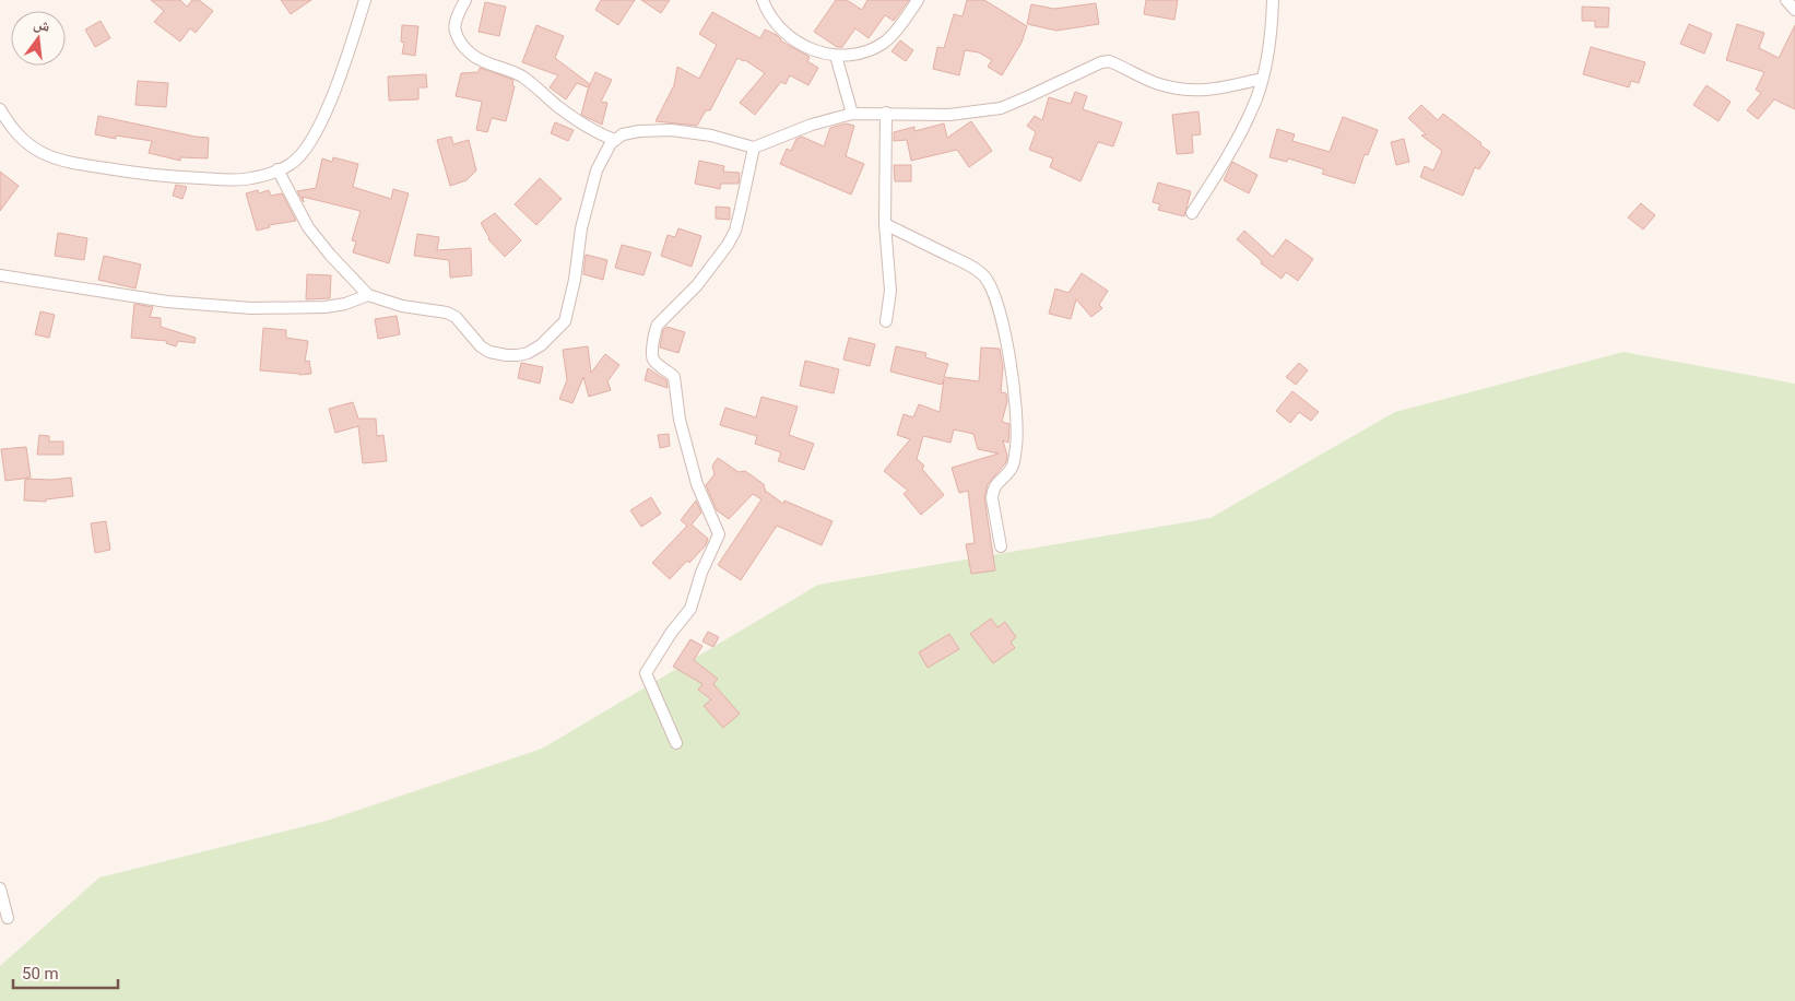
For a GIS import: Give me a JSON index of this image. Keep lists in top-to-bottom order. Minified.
{"scale_bar":"50 m","north":"top"}
